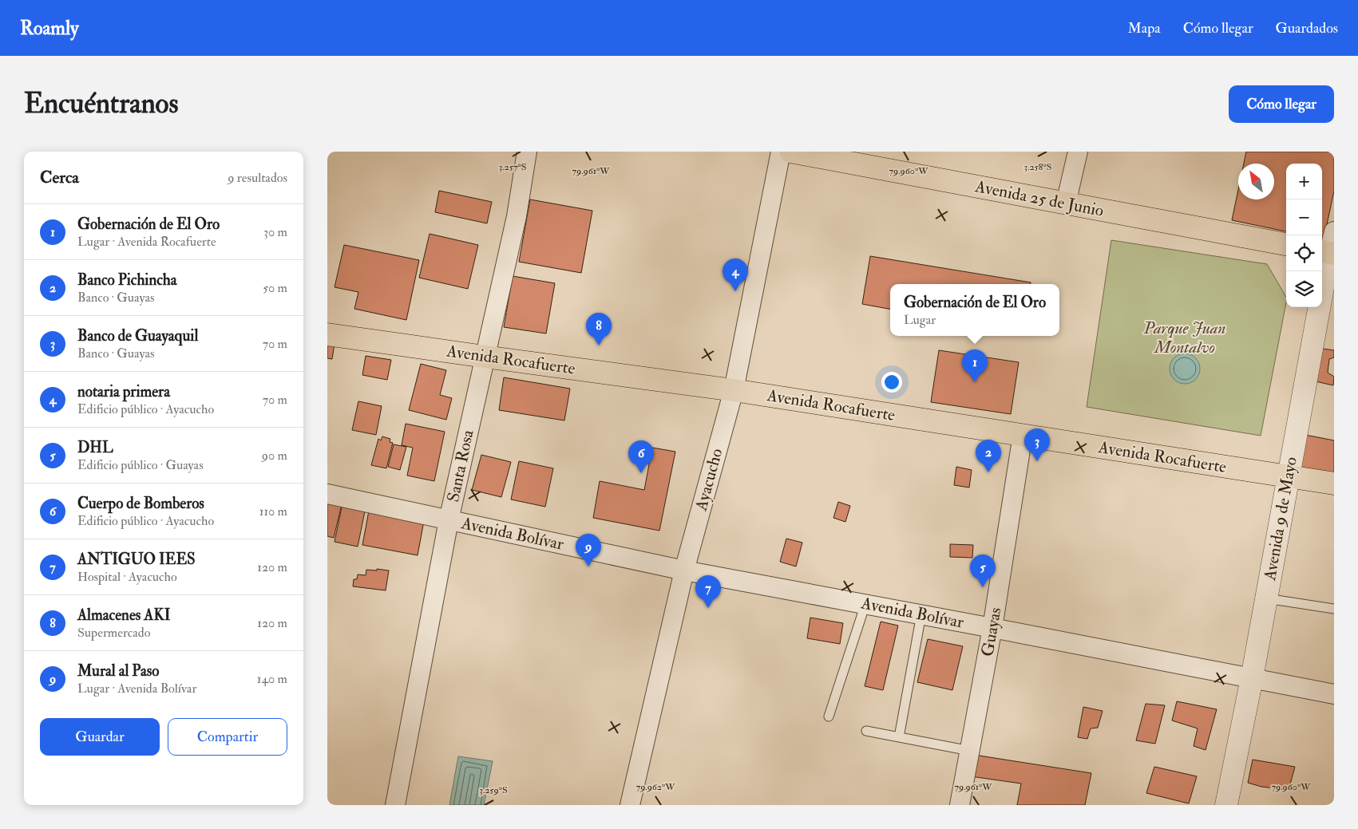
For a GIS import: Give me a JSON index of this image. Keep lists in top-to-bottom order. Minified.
{"streets":{"main road":["Avenida 25 de Junio","Avenida Rocafuerte"],"street":["Santa Rosa","Ayacucho","Avenida 9 de Mayo","Avenida Bolívar","Guayas"]},"crossings":[["Avenida Rocafuerte","Santa Rosa"],["Avenida Rocafuerte","Ayacucho"],["Avenida Rocafuerte","Avenida 9 de Mayo"],["Avenida Rocafuerte","Guayas"],["Santa Rosa","Avenida Bolívar"],["Ayacucho","Avenida Bolívar"],["Avenida 9 de Mayo","Avenida Bolívar"],["Avenida Bolívar","Guayas"]],"parks":["Parque Juan Montalvo"],"north":"top left","page":{"header":"Roamly","nav":["Mapa","Cómo llegar","Guardados"],"buttons":["Cómo llegar",["Guardar","Compartir"]],"title":"Encuéntranos","heading":["Cerca","9 resultados"],"map_buttons":["+","−"],"list":[{"mark":"1","name":"Gobernación de El Oro","note":"Lugar · Avenida Rocafuerte","value":"30 m"},{"mark":"2","name":"Banco Pichincha","note":"Banco · Guayas","value":"50 m"},{"mark":"3","name":"Banco de Guayaquil","note":"Banco · Guayas","value":"70 m"},{"mark":"4","name":"notaria primera","note":"Edificio público · Ayacucho","value":"70 m"},{"mark":"5","name":"DHL","note":"Edificio público · Guayas","value":"90 m"},{"mark":"6","name":"Cuerpo de Bomberos","note":"Edificio público · Ayacucho","value":"110 m"},{"mark":"7","name":"ANTIGUO IEES","note":"Hospital · Ayacucho","value":"120 m"},{"mark":"8","name":"Almacenes AKI","note":"Supermercado","value":"120 m"},{"mark":"9","name":"Mural al Paso","note":"Lugar · Avenida Bolívar","value":"140 m"}],"pins":["4","8","1","3","2","6","9","5","7"],"popup":["Gobernación de El Oro","Lugar"]},"coordinates":["3.257°S","3.258°S","79.961°W","79.960°W","79.962°W","3.259°S"]}
